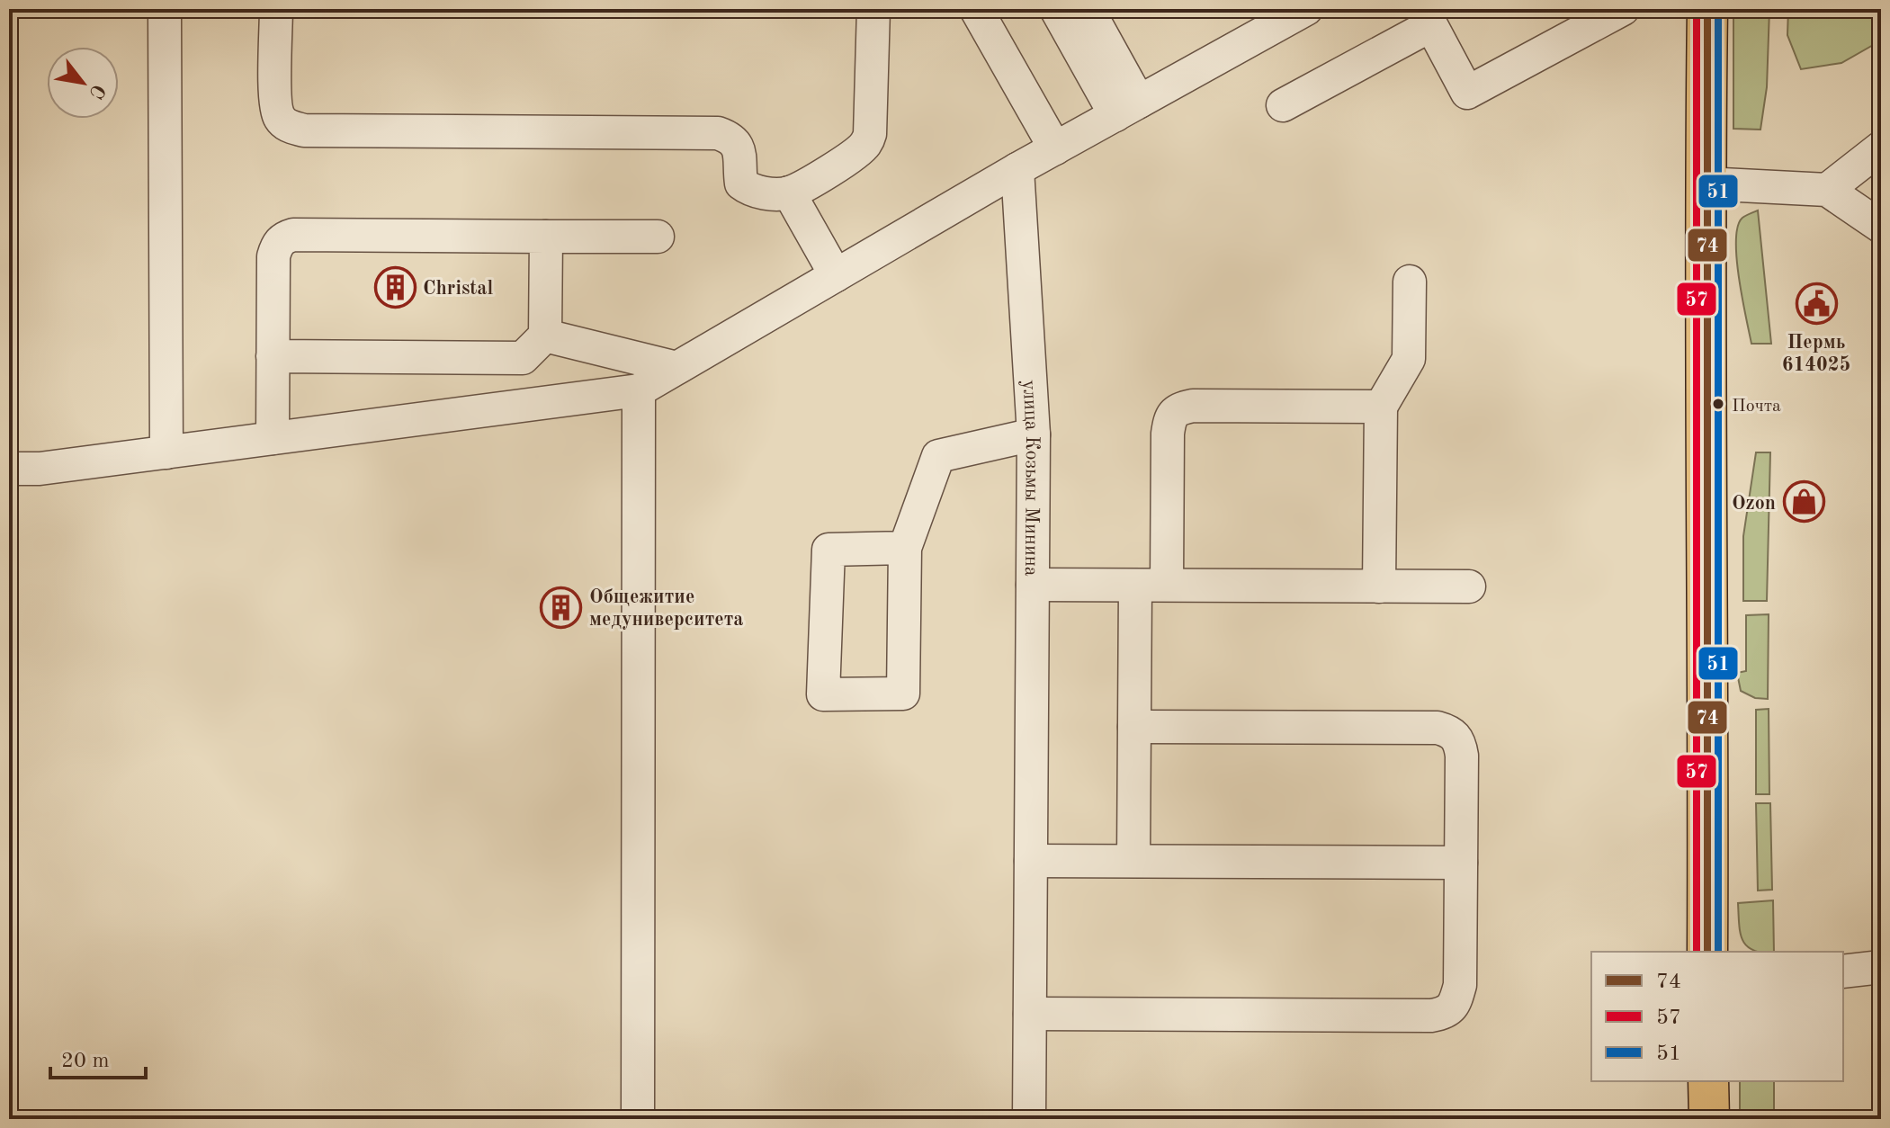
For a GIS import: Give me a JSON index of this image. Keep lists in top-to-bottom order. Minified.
{"streets":{"street":["улица Козьмы Минина"]},"places":{"building":["Christal","Общежитие медуниверситета"],"public building":["Пермь 614025"],"other":["Почта"],"shop":["Ozon"]},"lines":["transit line 74","transit line 57","transit line 51"],"legend":["74","57","51"],"scale_bar":"20 m","north":"bottom right"}
